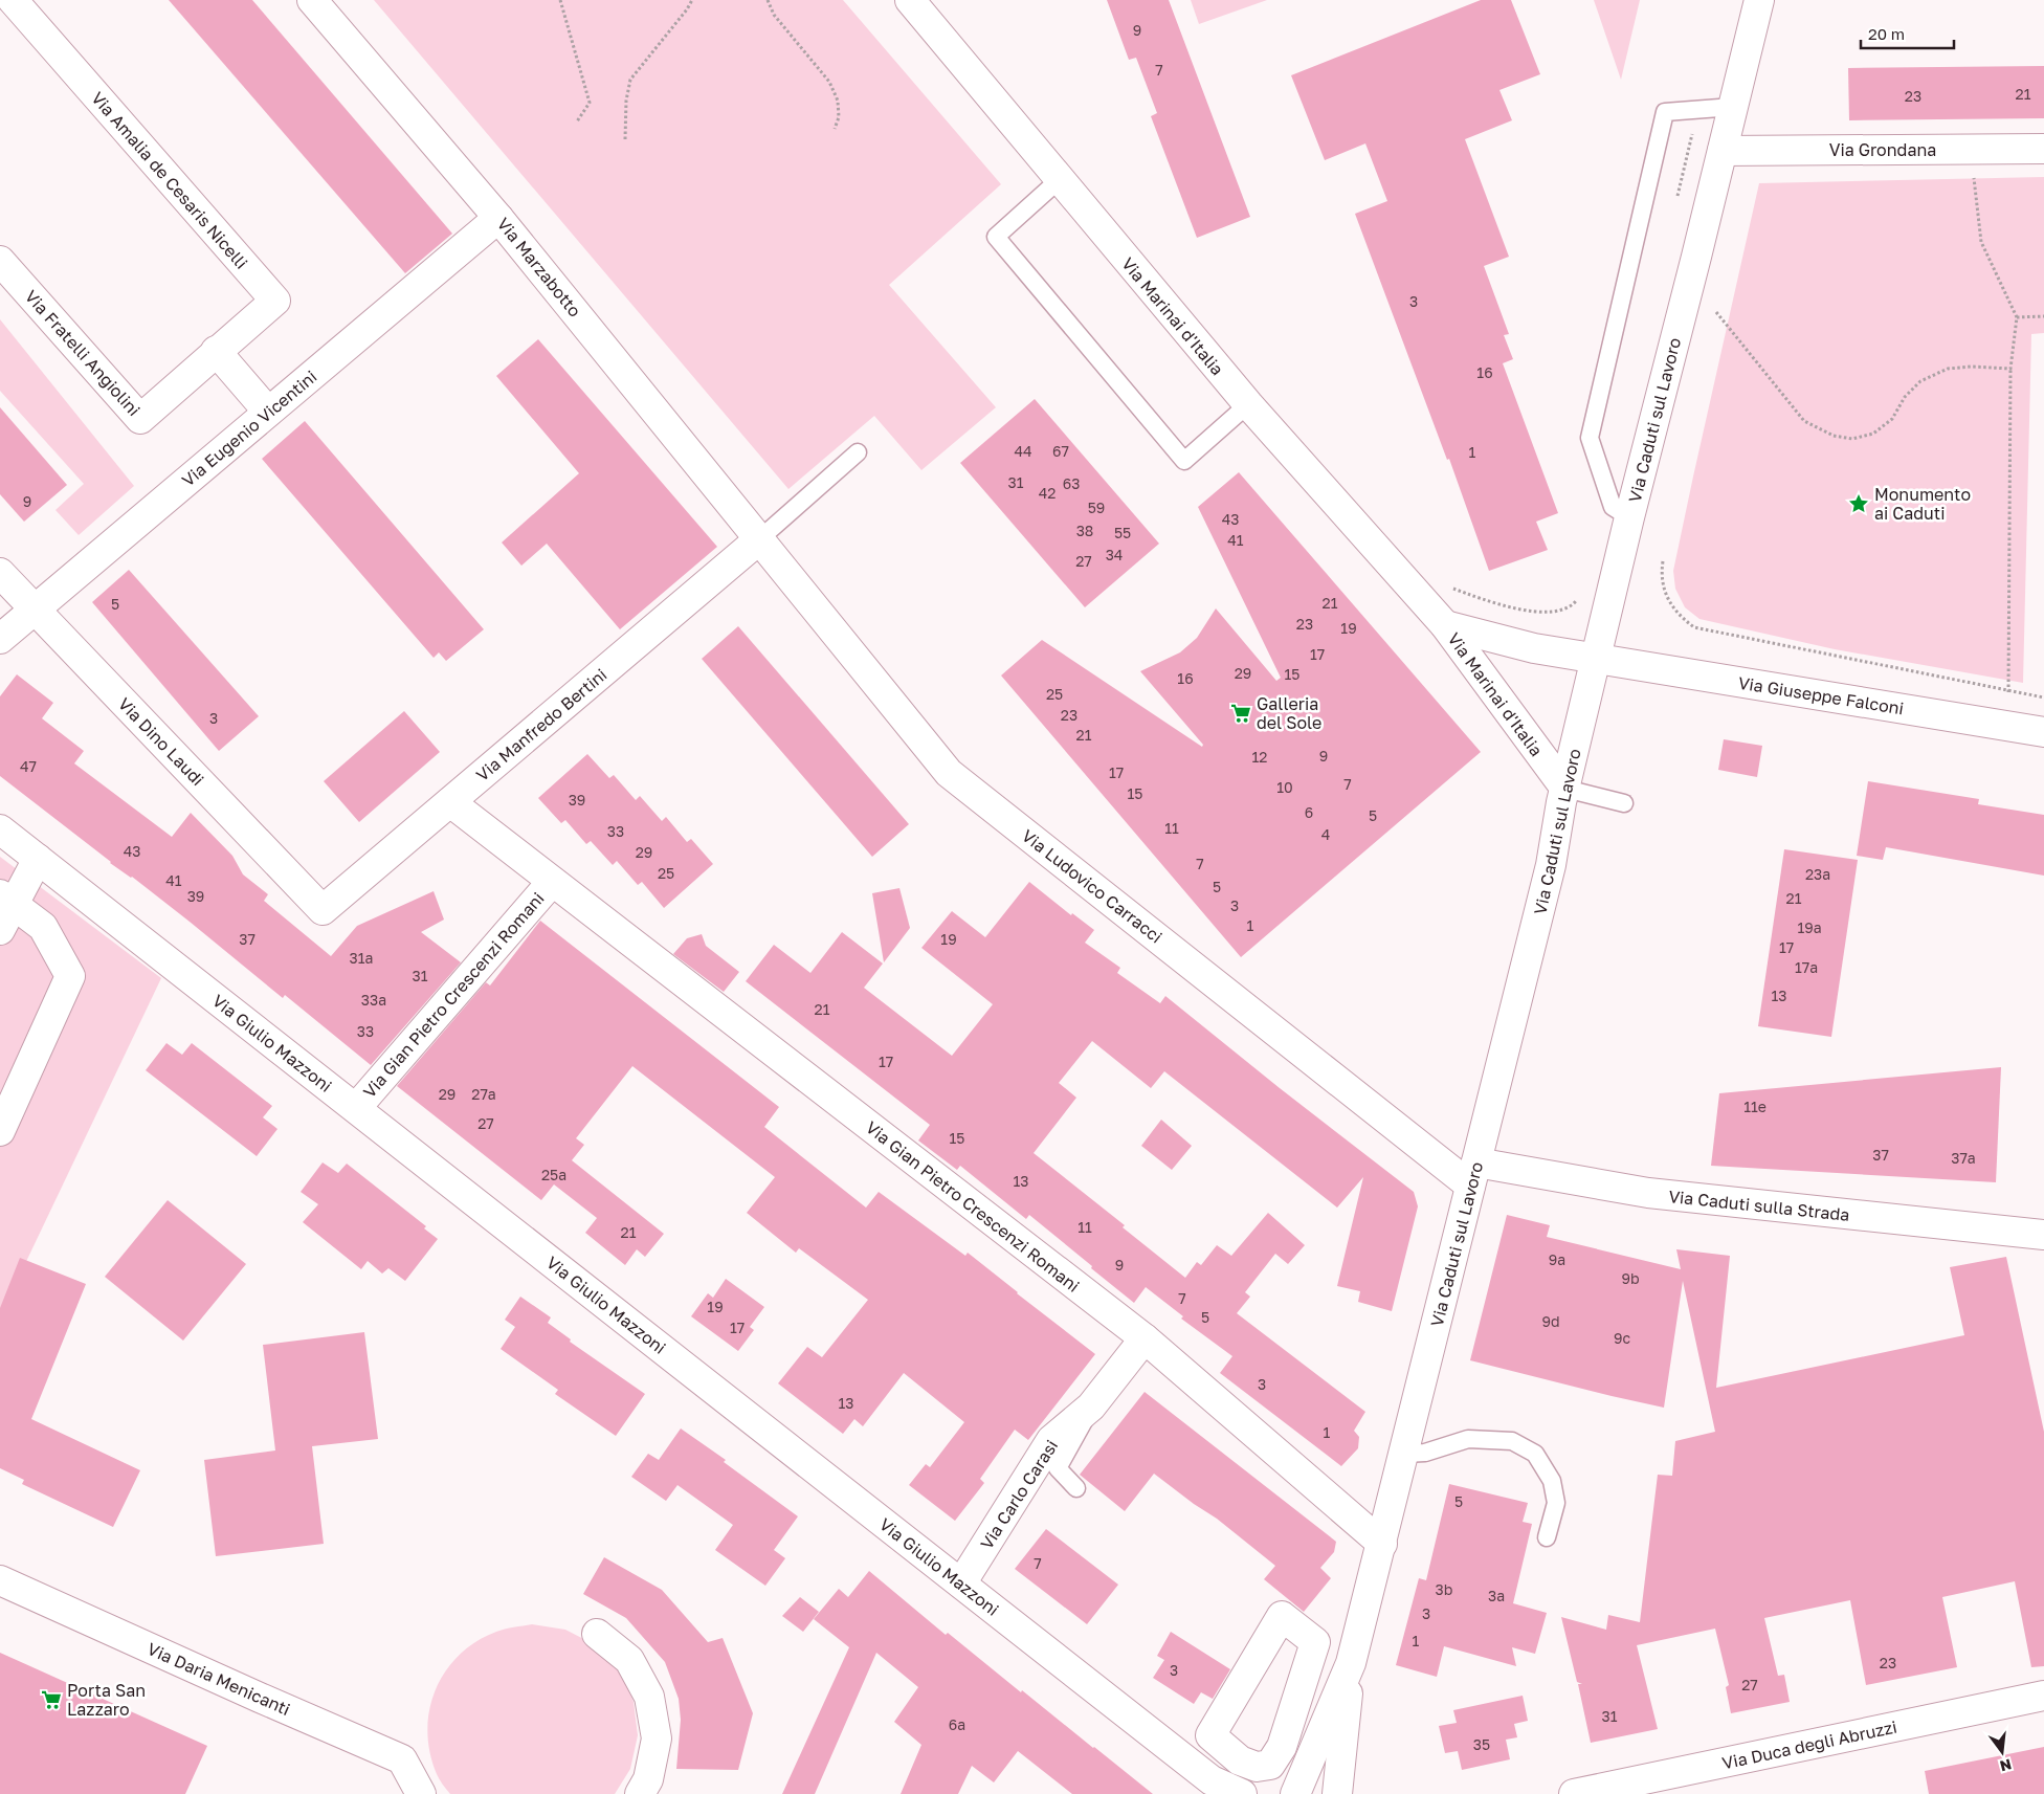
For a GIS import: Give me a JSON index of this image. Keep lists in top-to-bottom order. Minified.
{"streets":{"street":["Via Grondana","Via Amalia de Cesaris Nicelli","Via Marzabotto","Via Marinai d'Italia","Via Fratelli Angiolini","Via Caduti sul Lavoro","Via Eugenio Vicentini","Via Giuseppe Falconi","Via Manfredo Bertini","Via Dino Laudi","Via Ludovico Carracci","Via Gian Pietro Crescenzi Romani","Via Giulio Mazzoni","Via Caduti sulla Strada","Via Carlo Carasi","Via Daria Menicanti","Via Duca degli Abruzzi"]},"crossings":[["Via Grondana","Via Caduti sul Lavoro"],["Via Amalia de Cesaris Nicelli","Via Fratelli Angiolini"],["Via Marzabotto","Via Eugenio Vicentini"],["Via Marzabotto","Via Manfredo Bertini"],["Via Marzabotto","Via Ludovico Carracci"],["Via Marinai d'Italia","Via Caduti sul Lavoro"],["Via Marinai d'Italia","Via Giuseppe Falconi"],["Via Caduti sul Lavoro","Via Giuseppe Falconi"],["Via Caduti sul Lavoro","Via Ludovico Carracci"],["Via Caduti sul Lavoro","Via Gian Pietro Crescenzi Romani"],["Via Caduti sul Lavoro","Via Caduti sulla Strada"],["Via Eugenio Vicentini","Via Dino Laudi"],["Via Manfredo Bertini","Via Dino Laudi"],["Via Manfredo Bertini","Via Ludovico Carracci"],["Via Manfredo Bertini","Via Gian Pietro Crescenzi Romani"],["Via Ludovico Carracci","Via Caduti sulla Strada"],["Via Gian Pietro Crescenzi Romani","Via Giulio Mazzoni"],["Via Gian Pietro Crescenzi Romani","Via Carlo Carasi"],["Via Giulio Mazzoni","Via Carlo Carasi"]],"places":{"place":["Monumento ai Caduti"],"supermarket":["Galleria del Sole","Porta San Lazzaro"]},"house_numbers":["9","7","21","23","3","16","44","67","1","31","63","42","9","59","43","38","55","41","34","27","21","5","23","19","17","29","15","16","25","23","3","21","9","12","47","17","7","10","15","39","6","5","11","33","4","43","29","7","25","23a","41","5","39","21","3","1","19a","37","19","17","31a","17a","31","13","33a","21","33","17","29","27a","11e","27","15","37","37a","25a","13","11","21","9a","9","9b","7","19","5","9d","17","9c","3","13","1","5","7","3b","3a","3","1","23","3","27","31","6a","35"],"scale_bar":"20 m","north":"bottom"}
